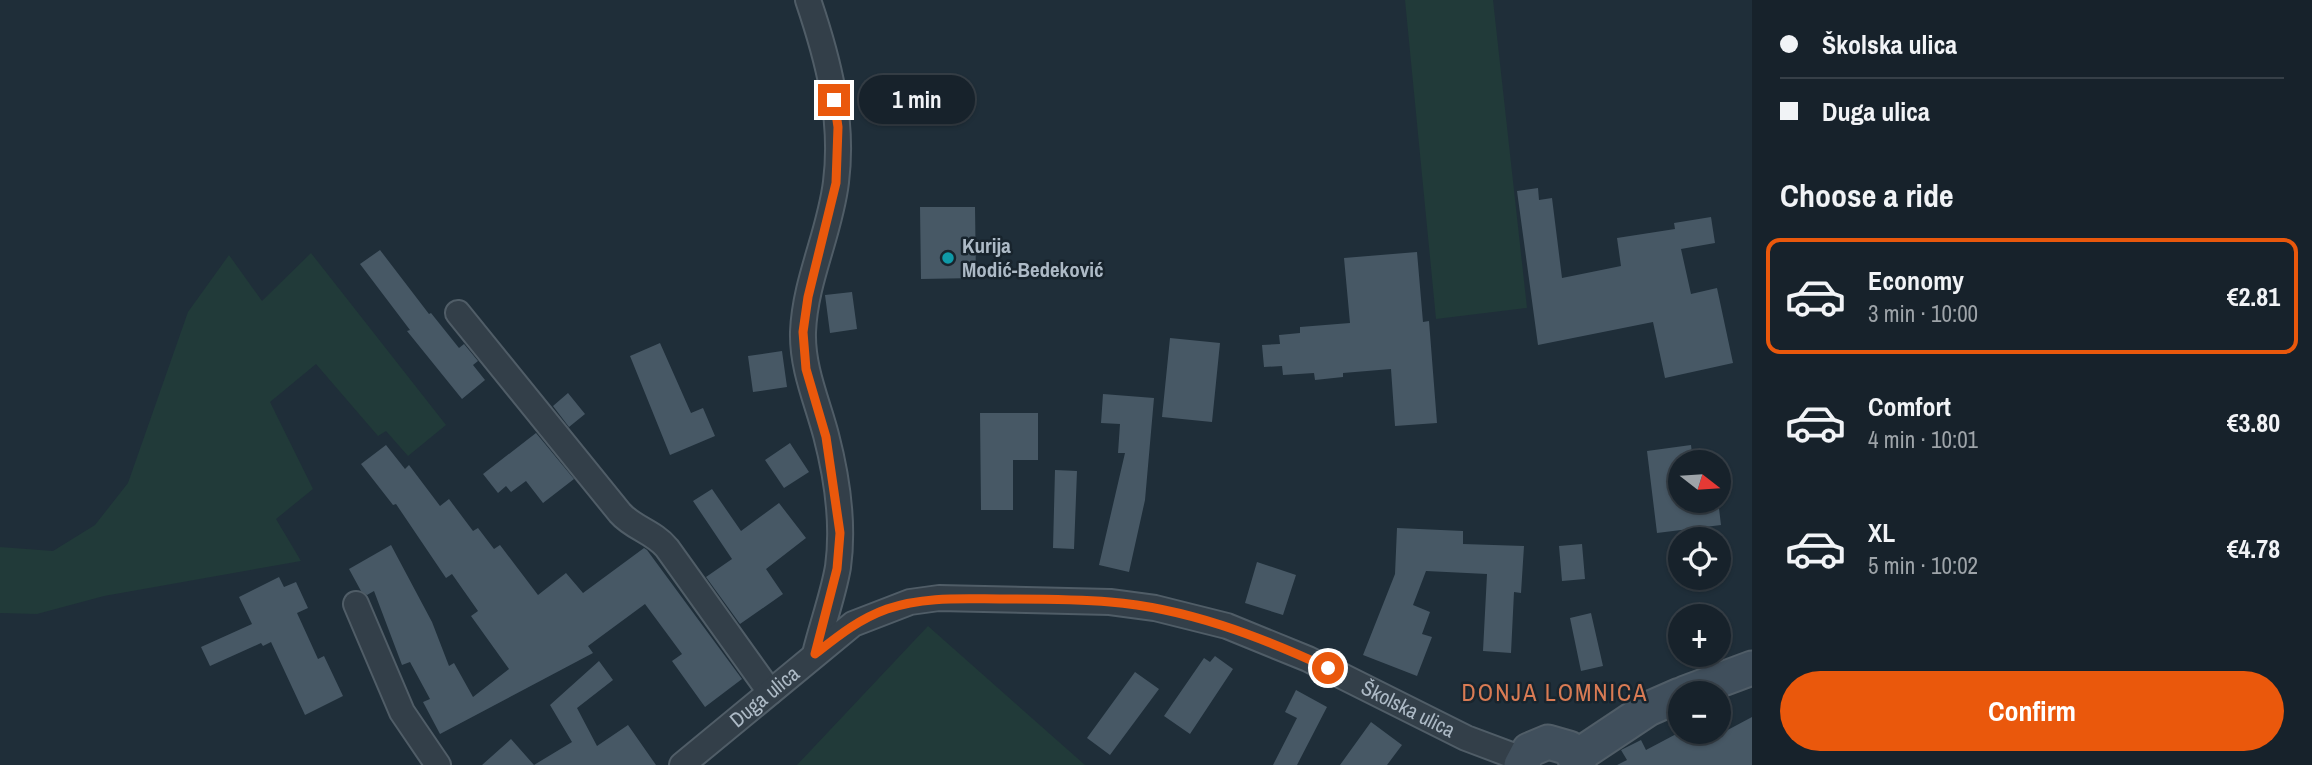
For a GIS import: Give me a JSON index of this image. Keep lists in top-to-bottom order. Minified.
{"streets":{"street":["Duga ulica","Školska ulica"]},"crossings":[["Duga ulica","Školska ulica"]],"districts":["DONJA LOMNICA"],"places":["Kurija Modić-Bedeković"],"north":"right","page":{"banner":["Školska ulica","Duga ulica"],"bubble":"1 min","heading":"Choose a ride","list":[{"name":"Economy","note":"3 min · 10:00","value":"€2.81"},{"name":"Comfort","note":"4 min · 10:01","value":"€3.80"},{"name":"XL","note":"5 min · 10:02","value":"€4.78"}],"map_buttons":["+","−"],"buttons":"Confirm"}}
